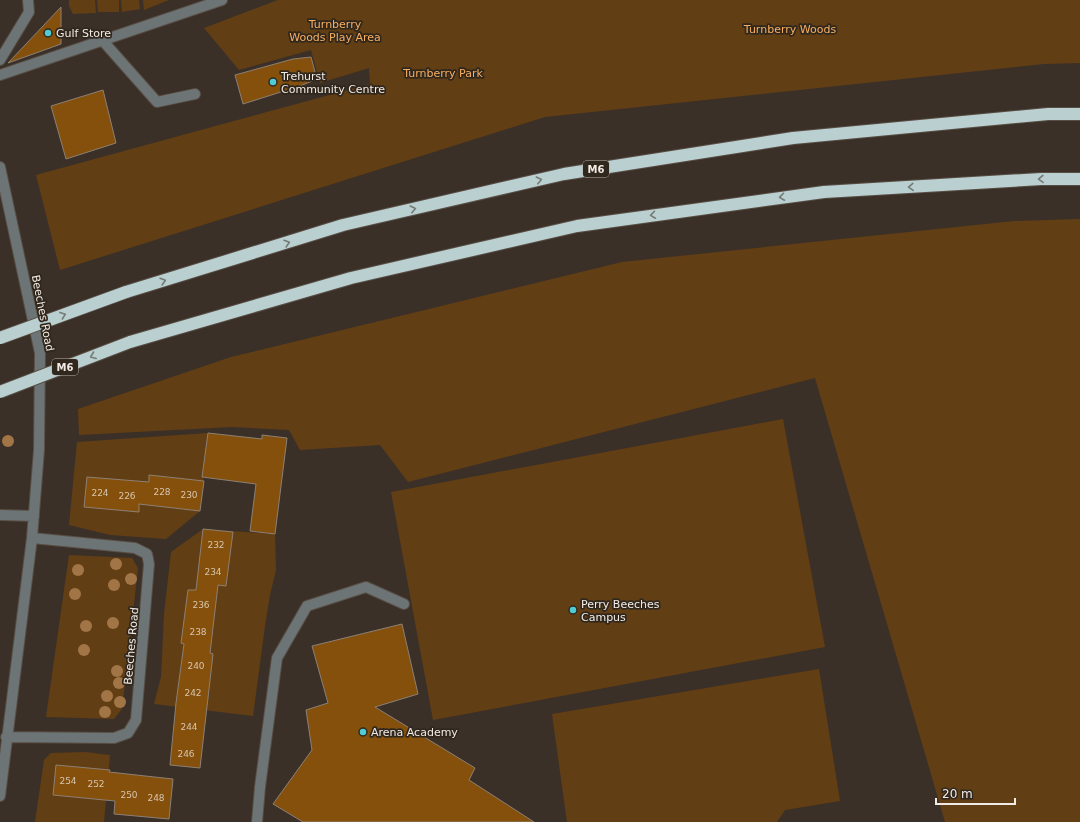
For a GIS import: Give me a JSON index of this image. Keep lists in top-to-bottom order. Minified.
{"streets":{"highway":["M6"],"street":["Beeches Road"]},"parks":["Turnberry Woods Play Area","Turnberry Woods","Turnberry Park"],"places":["Gulf Store","Trehurst Community Centre","Perry Beeches Campus","Arena Academy"],"house_numbers":["228","224","230","226","232","234","236","238","240","242","244","246","254","252","250","248"],"scale_bar":"20 m"}
